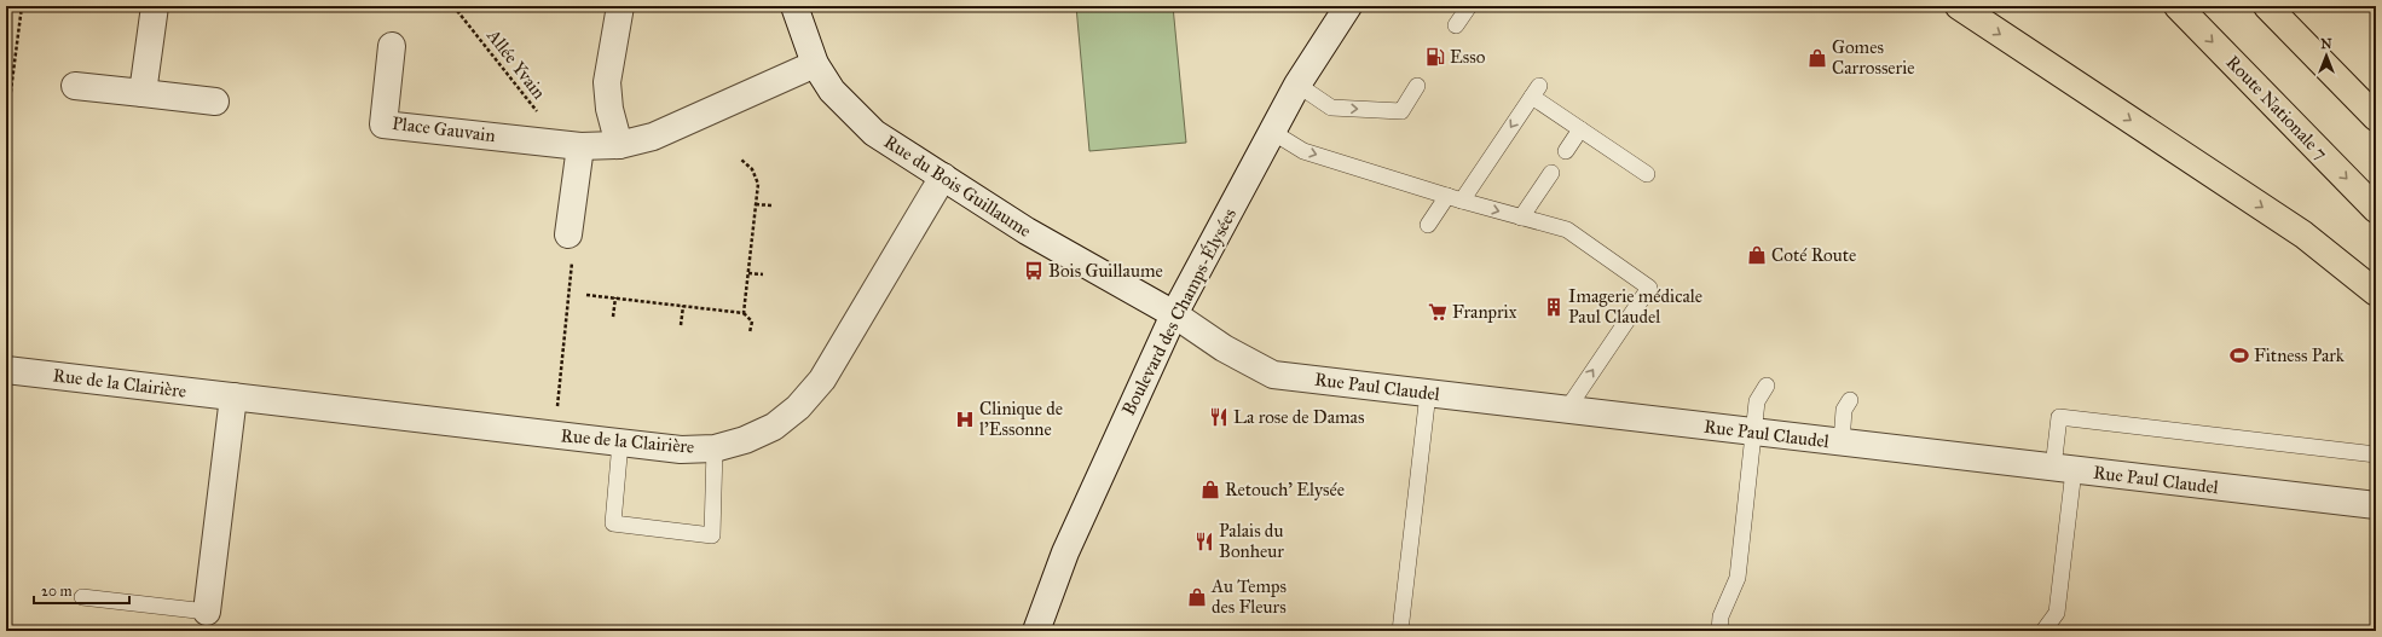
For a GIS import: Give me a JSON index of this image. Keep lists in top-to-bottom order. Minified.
{"streets":{"main road":["Route Nationale 7"],"street":["Place Gauvain","Rue du Bois Guillaume","Boulevard des Champs-Élysées","Rue de la Clairière","Rue Paul Claudel"],"path":["Allée Yvain"]},"crossings":[["Allée Yvain","Place Gauvain"],["Place Gauvain","Rue du Bois Guillaume"],["Rue du Bois Guillaume","Boulevard des Champs-Élysées"],["Rue du Bois Guillaume","Rue de la Clairière"],["Rue du Bois Guillaume","Rue Paul Claudel"],["Boulevard des Champs-Élysées","Rue Paul Claudel"]],"places":{"fuel station":["Esso"],"shop":["Gomes Carrosserie","Coté Route","Retouch' Elysée","Au Temps des Fleurs"],"bus stop":["Bois Guillaume"],"building":["Imagerie médicale Paul Claudel"],"supermarket":["Franprix"],"sports":["Fitness Park"],"restaurant":["La rose de Damas","Palais du Bonheur"],"hospital":["Clinique de l'Essonne"]},"scale_bar":"20 m","north":"top"}
